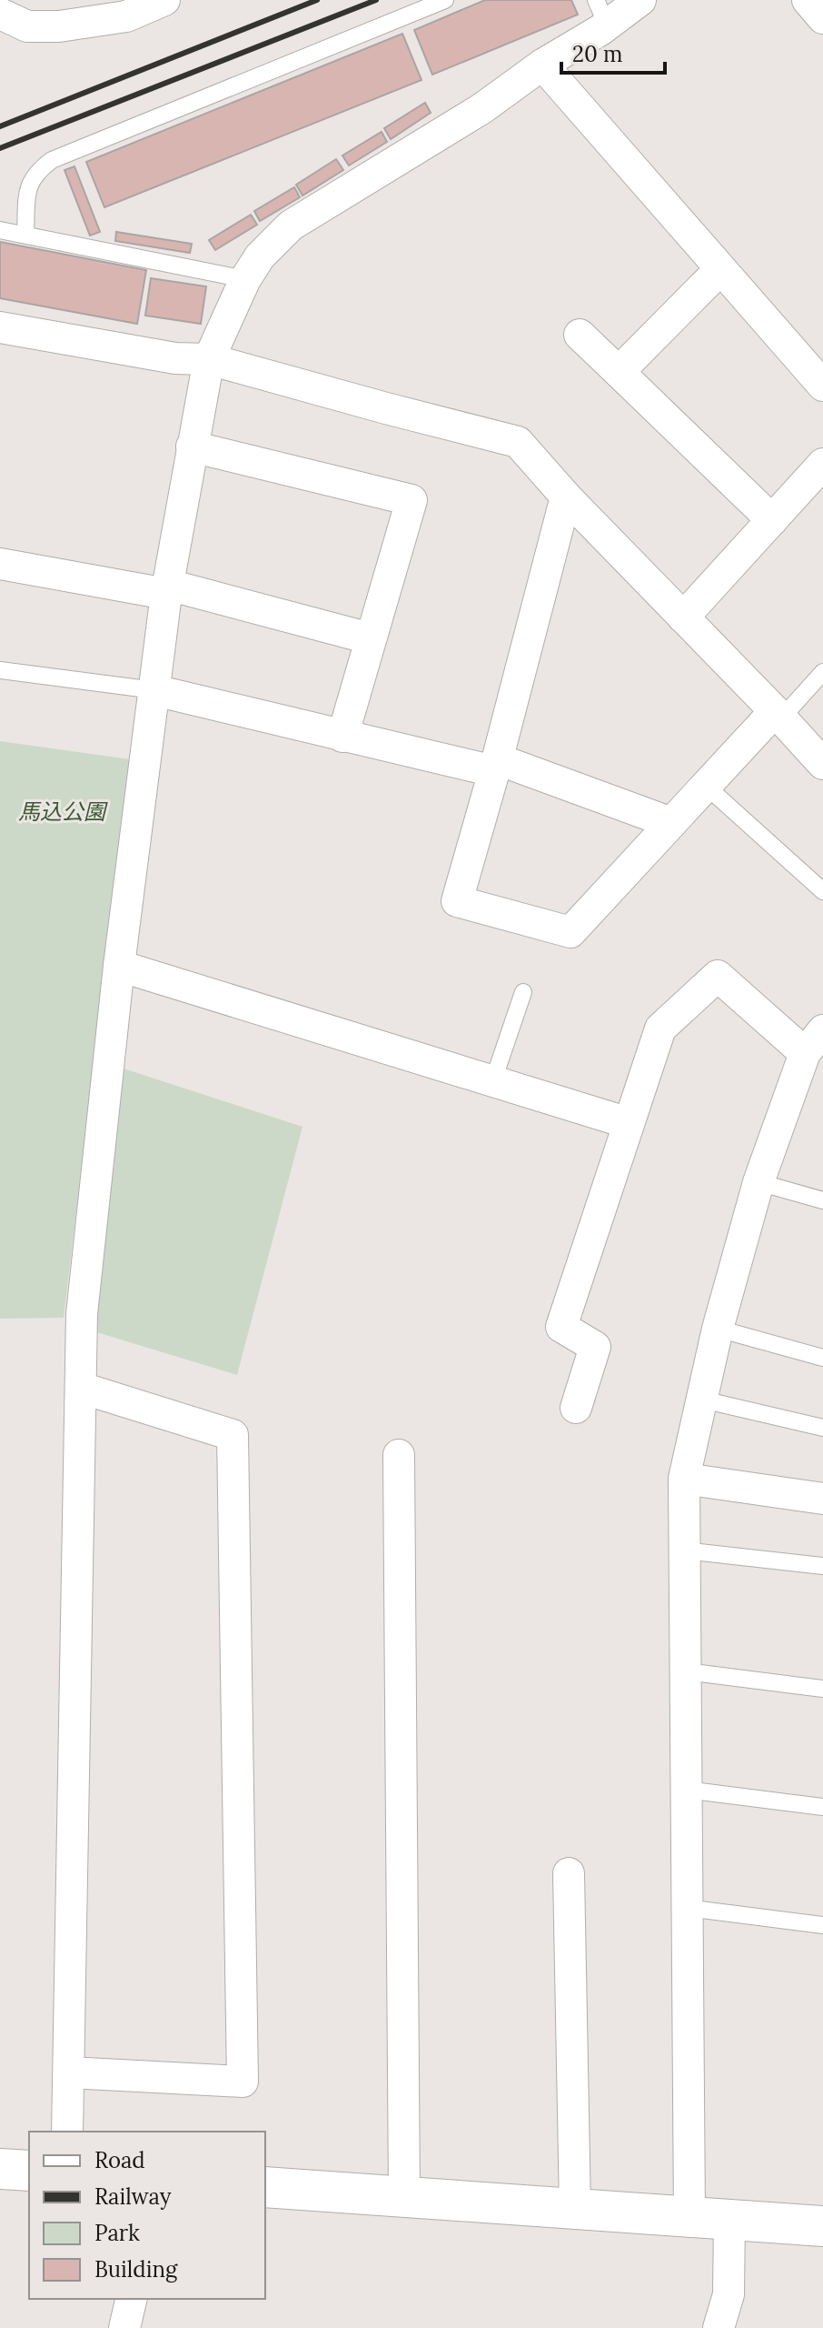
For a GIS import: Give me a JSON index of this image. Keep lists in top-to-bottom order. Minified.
{"parks":["馬込公園"],"legend":["Road","Railway","Park","Building"],"scale_bar":"20 m"}
